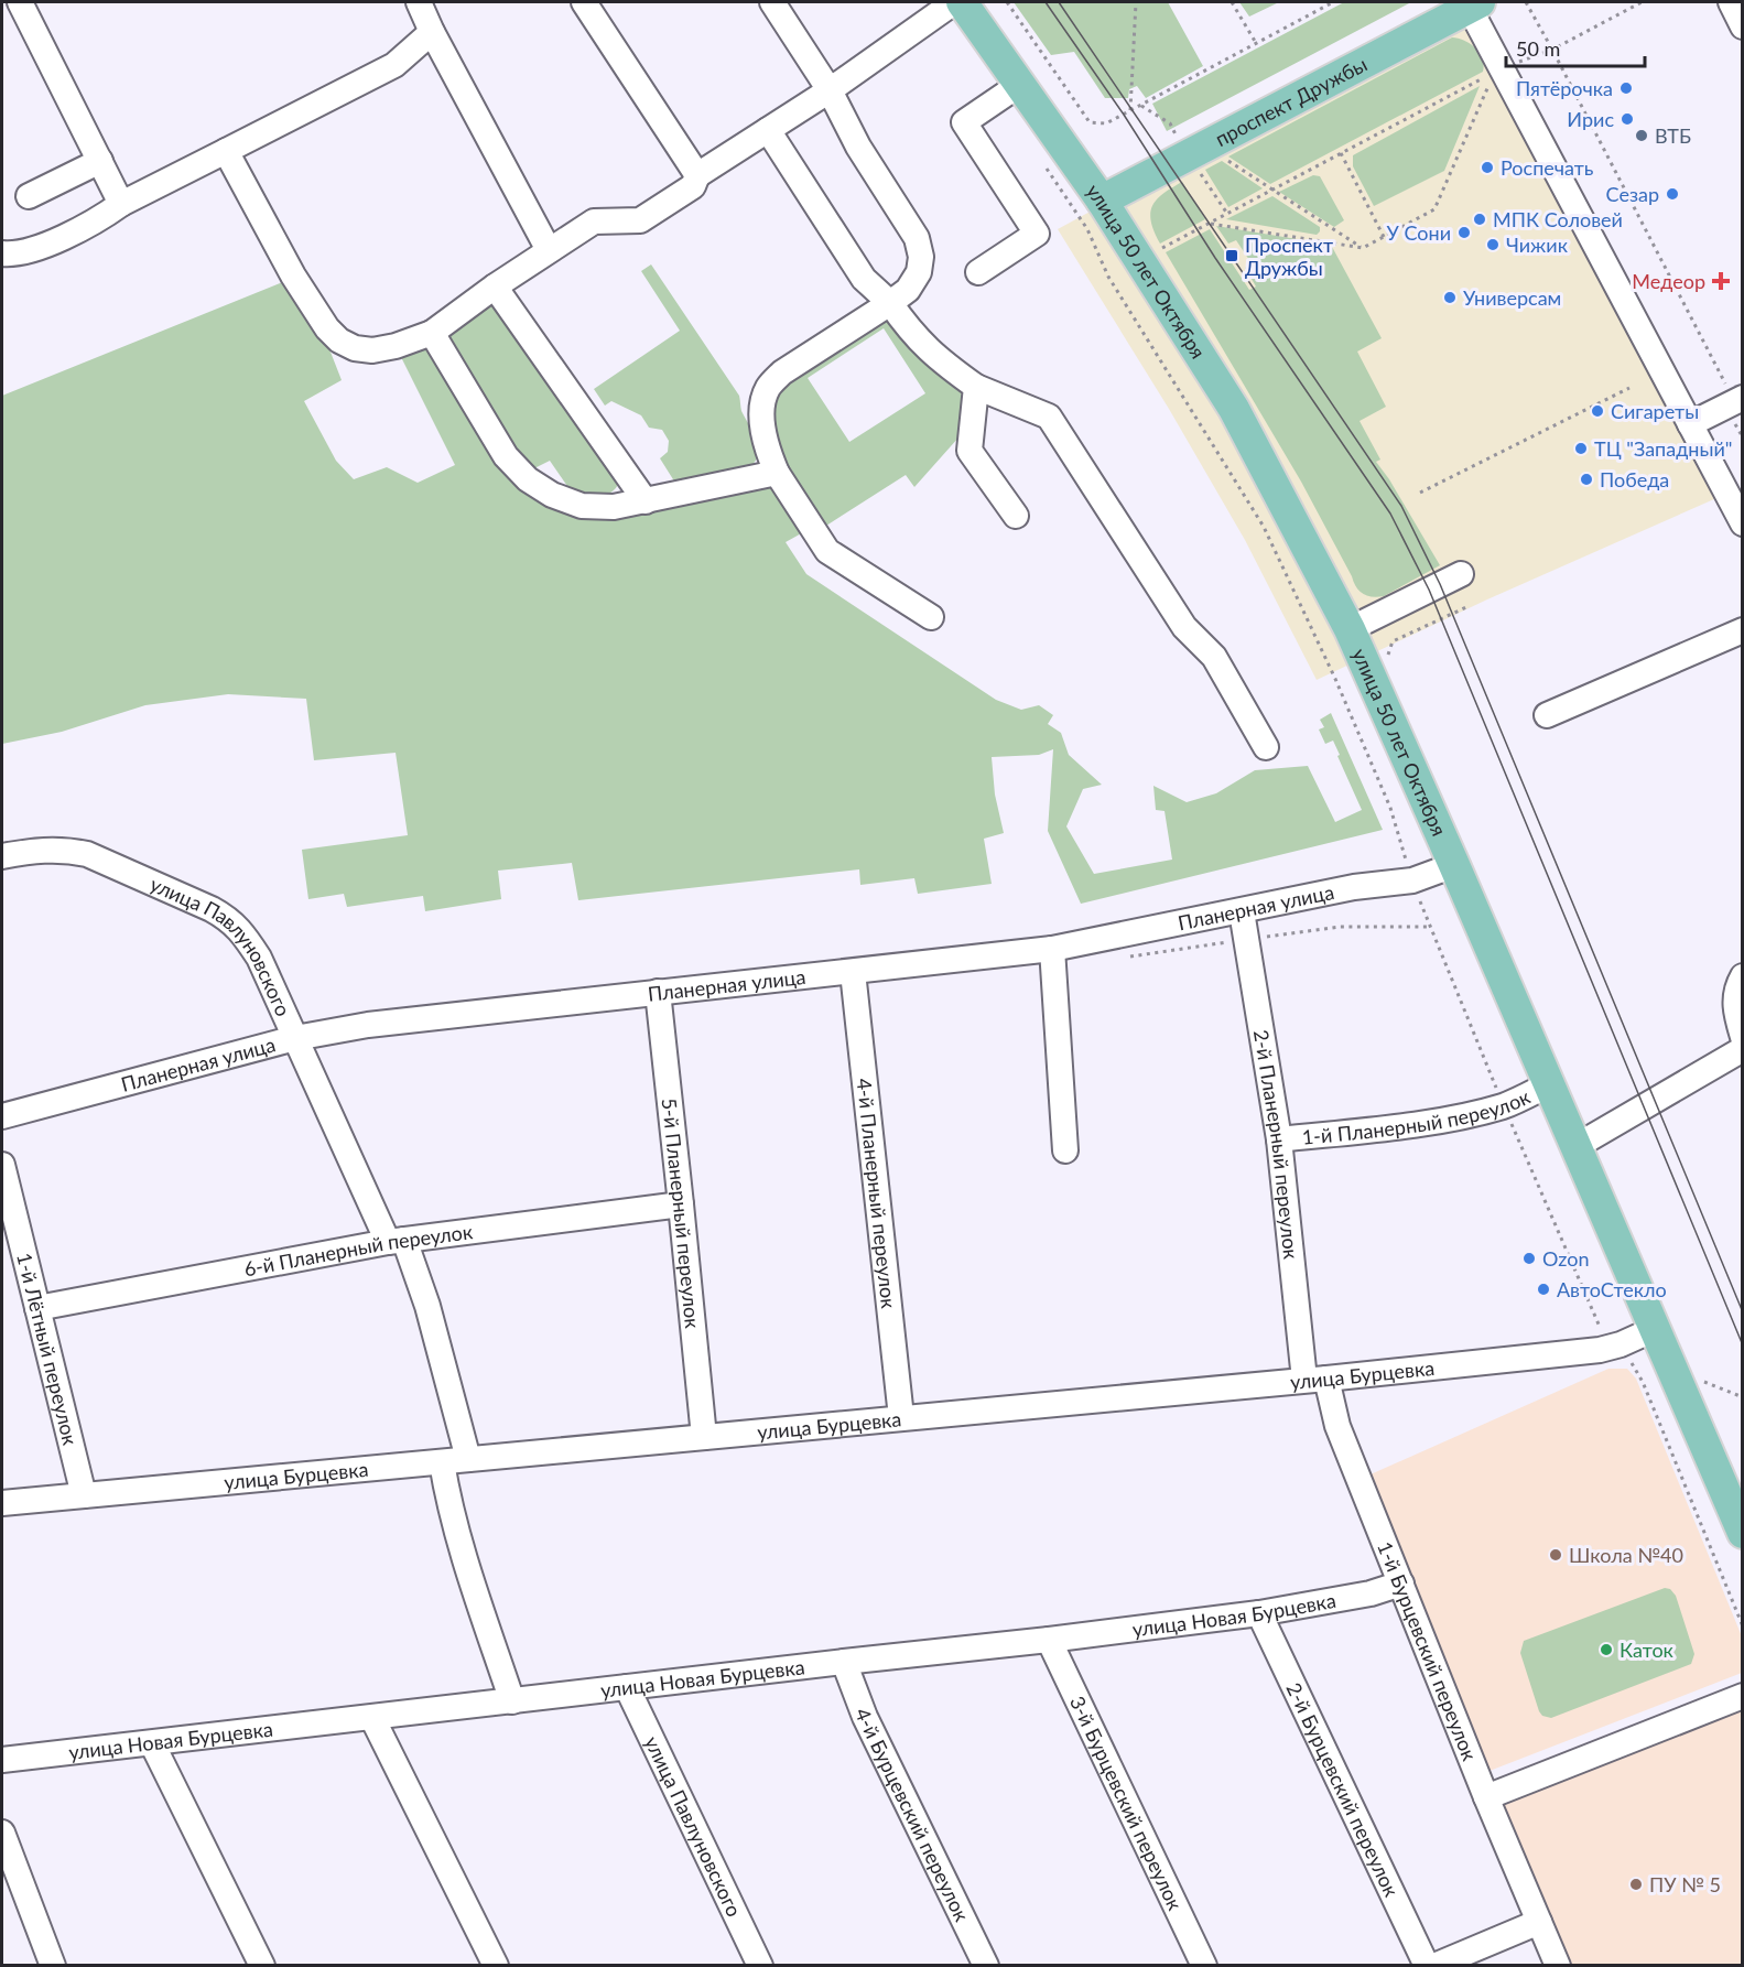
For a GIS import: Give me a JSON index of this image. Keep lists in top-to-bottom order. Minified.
{"streets":{"main road":["проспект Дружбы","улица 50 лет Октября"],"street":["Планерная улица","улица Павлуновского","1-й Планерный переулок","2-й Планерный переулок","4-й Планерный переулок","5-й Планерный переулок","6-й Планерный переулок","1-й Лётный переулок","улица Бурцевка","улица Новая Бурцевка","1-й Бурцевский переулок","2-й Бурцевский переулок","3-й Бурцевский переулок","4-й Бурцевский переулок"]},"crossings":[["проспект Дружбы","улица 50 лет Октября"],["улица 50 лет Октября","Планерная улица"],["улица 50 лет Октября","1-й Планерный переулок"],["улица 50 лет Октября","улица Бурцевка"],["Планерная улица","улица Павлуновского"],["Планерная улица","2-й Планерный переулок"],["Планерная улица","4-й Планерный переулок"],["Планерная улица","5-й Планерный переулок"],["улица Павлуновского","6-й Планерный переулок"],["улица Павлуновского","улица Бурцевка"],["улица Павлуновского","улица Новая Бурцевка"],["1-й Планерный переулок","2-й Планерный переулок"],["2-й Планерный переулок","улица Бурцевка"],["2-й Планерный переулок","1-й Бурцевский переулок"],["4-й Планерный переулок","улица Бурцевка"],["5-й Планерный переулок","6-й Планерный переулок"],["5-й Планерный переулок","улица Бурцевка"],["6-й Планерный переулок","1-й Лётный переулок"],["1-й Лётный переулок","улица Бурцевка"],["улица Бурцевка","1-й Бурцевский переулок"],["улица Новая Бурцевка","1-й Бурцевский переулок"],["улица Новая Бурцевка","2-й Бурцевский переулок"],["улица Новая Бурцевка","3-й Бурцевский переулок"],["улица Новая Бурцевка","4-й Бурцевский переулок"]],"places":{"other":["Пятёрочка","Ирис","ВТБ","Роспечать","Сезар","МПК Соловей","У Сони","Чижик","Универсам","Сигареты","ТЦ \"Западный\"","Победа","Ozon","АвтоСтекло","Школа №40","Каток","ПУ № 5"],"transit":["Проспект Дружбы"],"health":["Медеор"]},"scale_bar":"50 m"}
